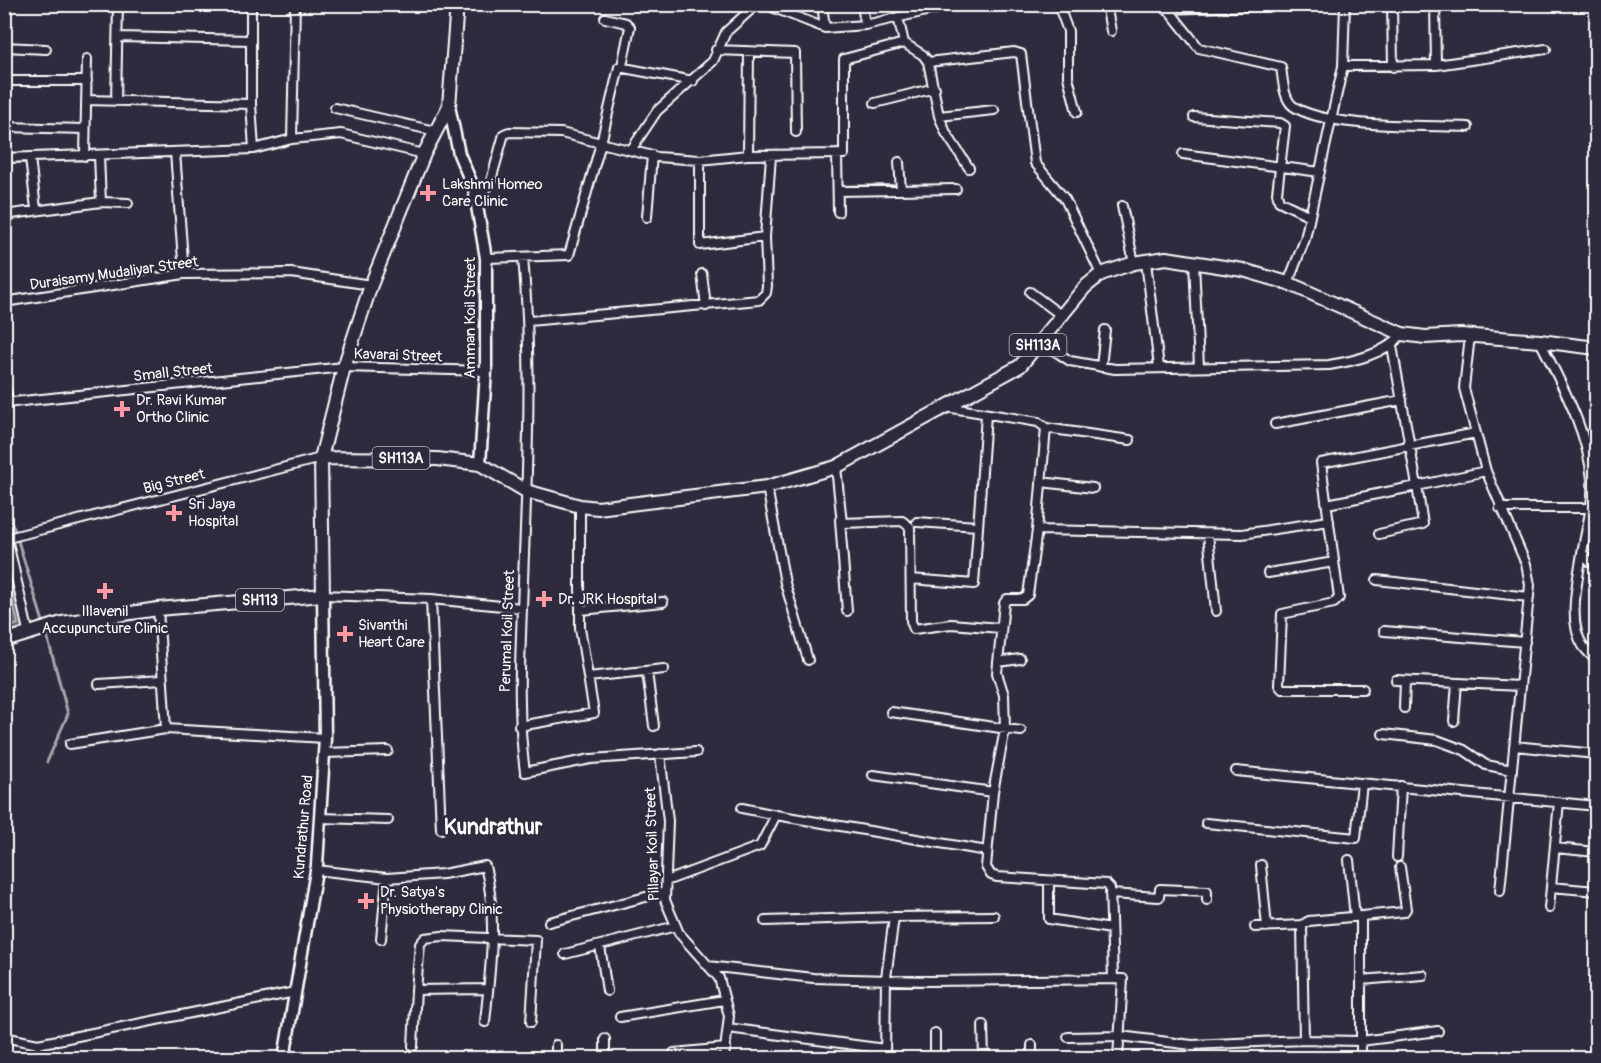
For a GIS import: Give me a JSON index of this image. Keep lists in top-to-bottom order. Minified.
{"streets":{"main road":["SH113A","SH113"],"street":["Duraisamy Mudaliyar Street","Amman Koil Street","Kavarai Street","Small Street","Big Street","Perumal Koil Street","Kundrathur Road","Pillayar Koil Street"]},"crossings":[["Amman Koil Street","SH113A"],["Amman Koil Street","Kavarai Street"],["SH113A","Big Street"],["SH113A","Perumal Koil Street"],["Kavarai Street","Small Street"],["SH113","Kundrathur Road"],["Perumal Koil Street","Pillayar Koil Street"]],"districts":["Kundrathur"],"places":{"health":["Lakshmi Homeo Care Clinic","Dr. Ravi Kumar Ortho Clinic","Sri Jaya Hospital","Illavenil Accupuncture Clinic","Dr. JRK Hospital","Sivanthi Heart Care","Dr. Satya's Physiotherapy Clinic"]}}
